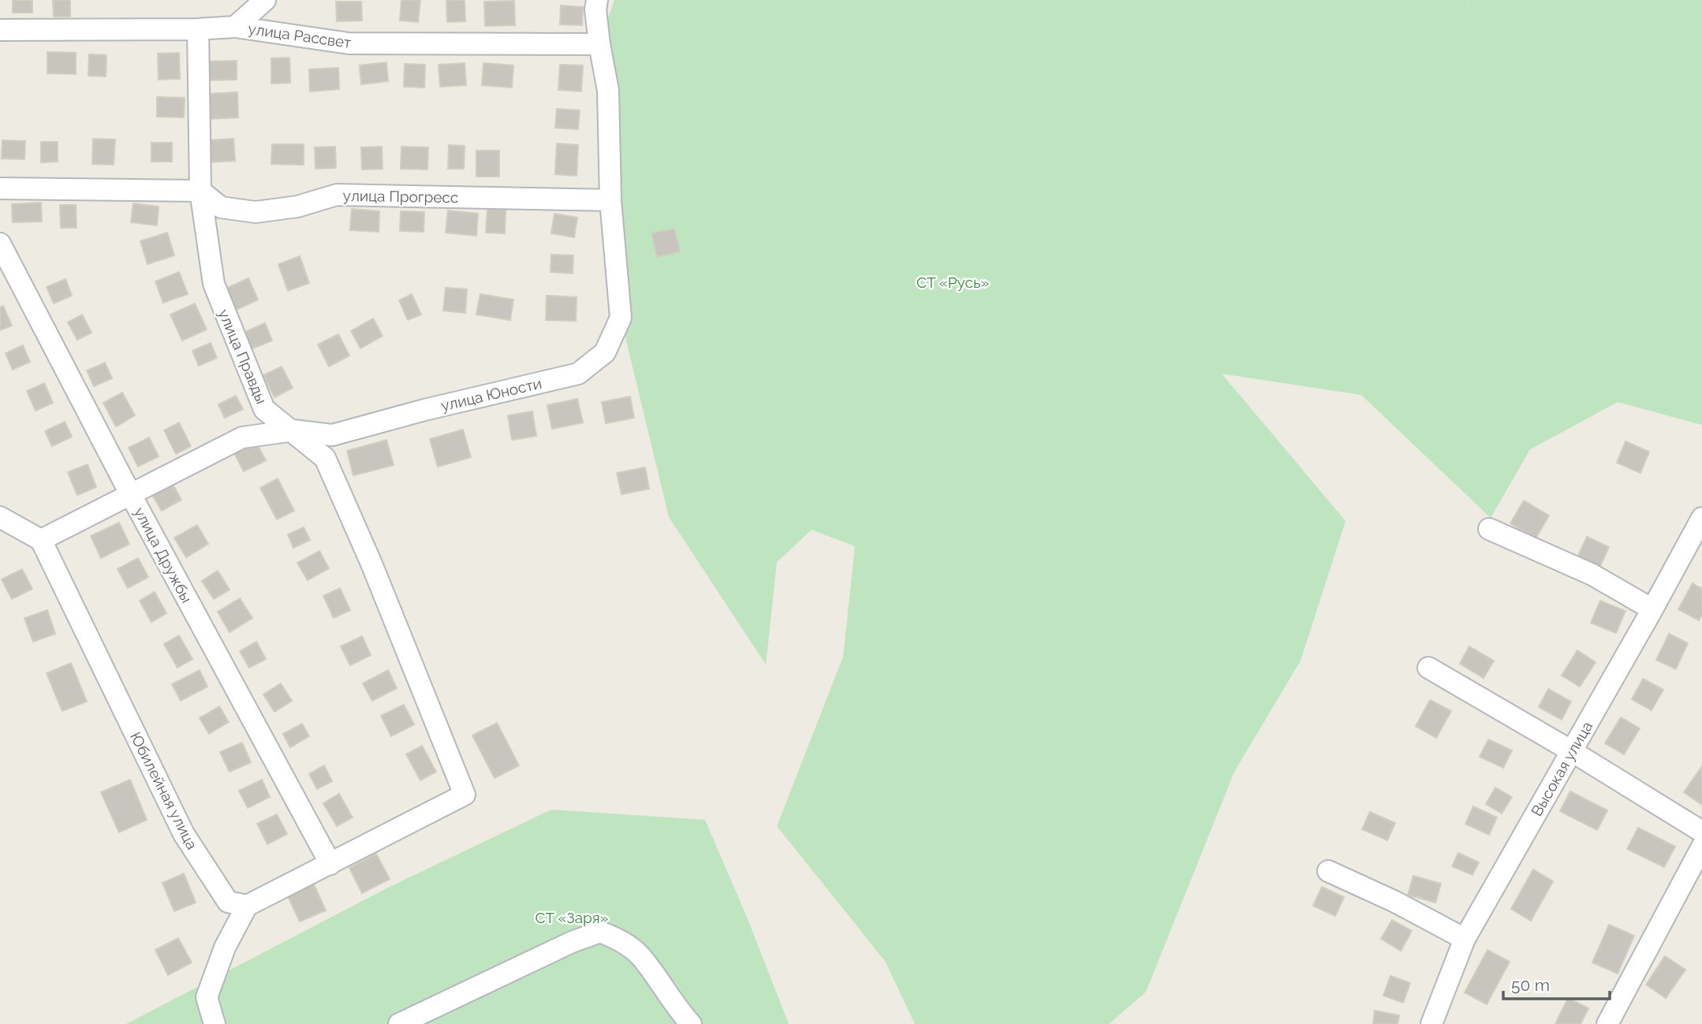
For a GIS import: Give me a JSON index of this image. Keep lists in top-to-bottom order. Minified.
{"streets":{"street":["улица Рассвет","улица Прогресс","улица Правды","улица Юности","улица Дружбы","Высокая улица","Юбилейная улица"]},"crossings":[["улица Рассвет","улица Правды"],["улица Рассвет","улица Юности"],["улица Прогресс","улица Правды"],["улица Прогресс","улица Юности"],["улица Правды","улица Юности"],["улица Правды","улица Дружбы"],["улица Юности","улица Дружбы"],["улица Юности","Юбилейная улица"]],"parks":["СТ «Русь»","СТ «Заря»"],"scale_bar":"50 m"}
